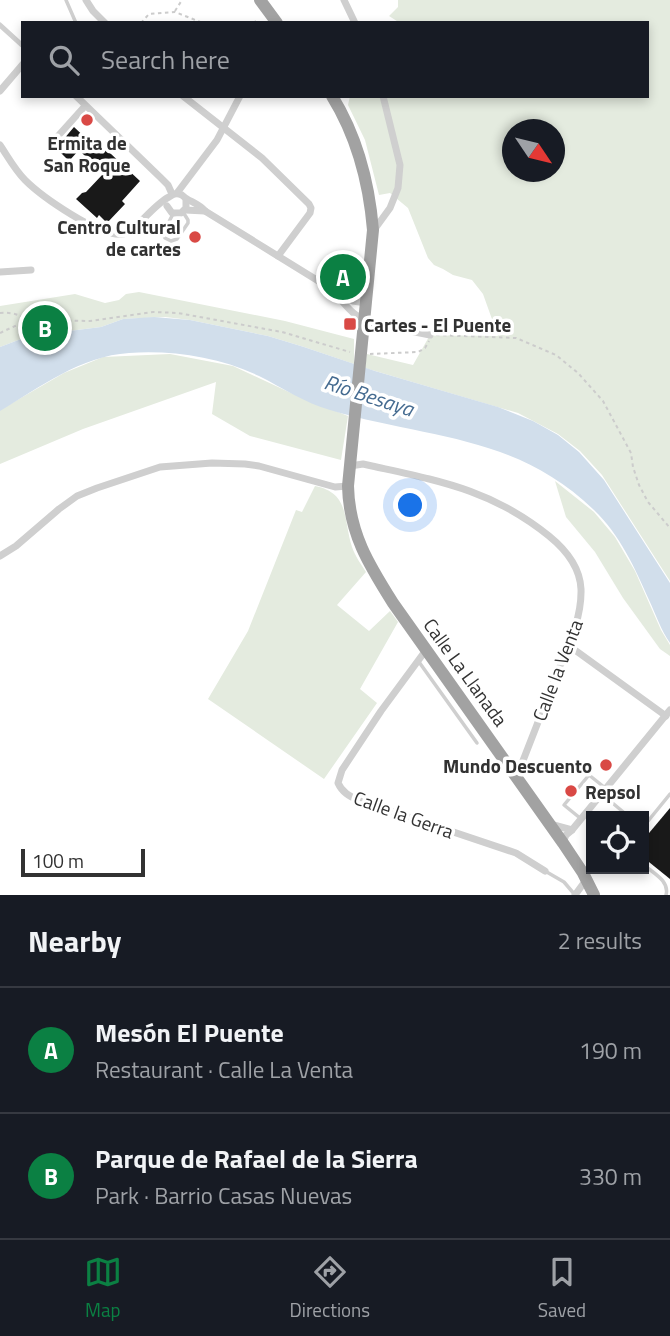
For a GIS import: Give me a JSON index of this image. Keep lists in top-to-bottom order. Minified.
{"streets":{"highway":["Calle La Llanada"],"street":["Calle la Venta","Calle la Gerra"]},"crossings":[["Calle la Venta","Calle La Llanada"],["Calle La Llanada","Calle la Gerra"]],"water":["Río Besaya"],"places":{"other":["Ermita de San Roque","Centro Cultural de cartes","Mundo Descuento","Repsol"],"transit":["Cartes - El Puente"]},"scale_bar":"100 m","north":"bottom right","page":{"search":"Search here","pins":["A","B"],"scale":"100 m","heading":["Nearby","2 results"],"list":[{"mark":"A","name":"Mesón El Puente","note":"Restaurant · Calle La Venta","value":"190 m"},{"mark":"B","name":"Parque de Rafael de la Sierra","note":"Park · Barrio Casas Nuevas","value":"330 m"}],"nav":["Map","Directions","Saved"]}}
